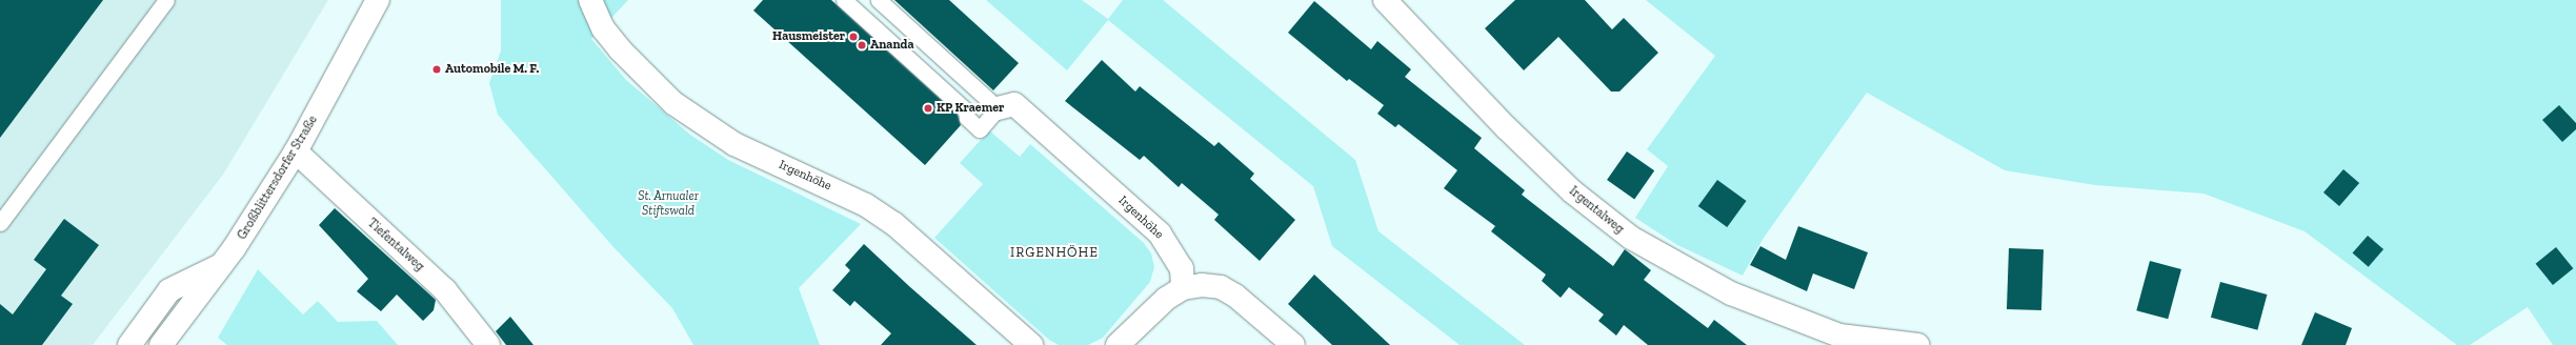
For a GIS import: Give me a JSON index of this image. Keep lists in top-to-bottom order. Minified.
{"streets":{"street":["Irgenhöhe","Großblittersdorfer Straße","Irgentalweg","Tiefentalweg"]},"crossings":[["Großblittersdorfer Straße","Tiefentalweg"]],"districts":["IRGENHÖHE"],"parks":["St. Arnualer Stiftswald"],"places":["Hausmeister","Ananda","Automobile M. F.","KP Kraemer"]}
